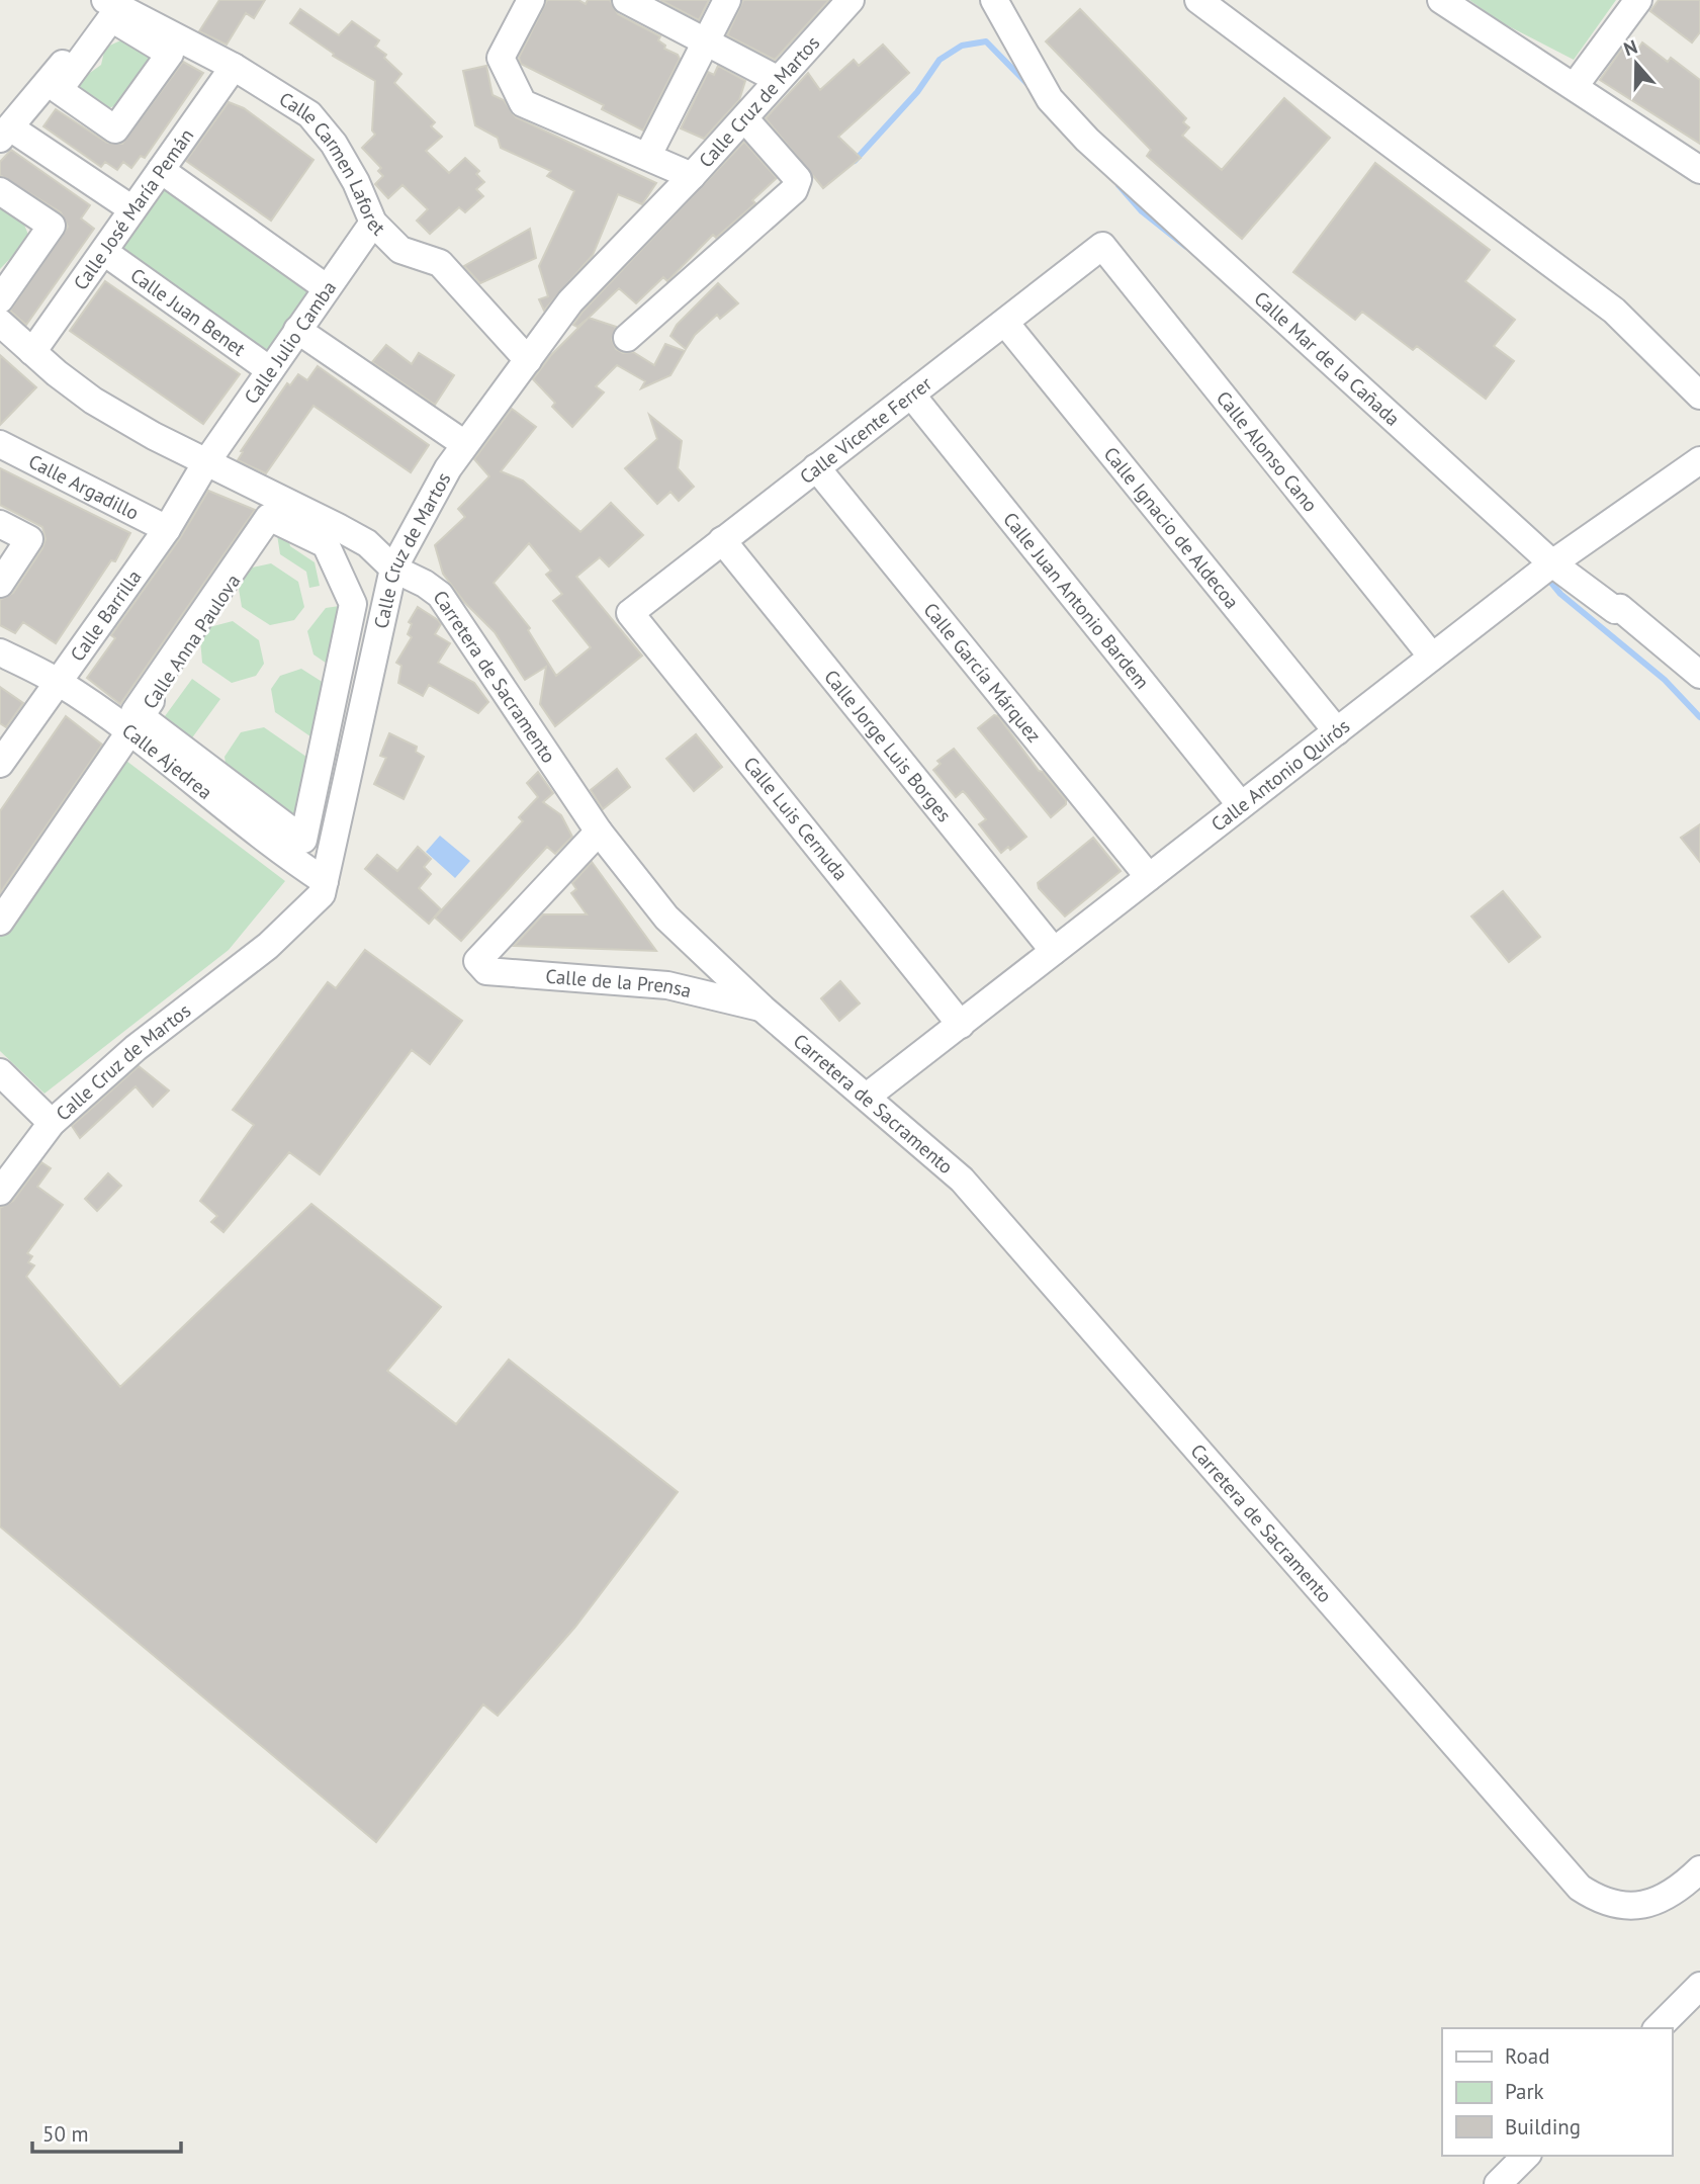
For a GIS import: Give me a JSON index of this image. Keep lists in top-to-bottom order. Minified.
{"streets":{"street":["Calle Cruz de Martos","Calle Carmen Laforet","Calle José María Pemán","Calle Juan Benet","Calle Julio Camba","Calle Mar de la Cañada","Calle Vicente Ferrer","Calle Alonso Cano","Calle Argadillo","Calle Ignacio de Aldecoa","Calle Juan Antonio Bardem","Calle Barrilla","Calle Anna Paulova","Calle García Márquez","Carretera de Sacramento","Calle Jorge Luis Borges","Calle Ajedrea","Calle Antonio Quirós","Calle Luis Cernuda","Calle de la Prensa"]},"crossings":[["Calle Cruz de Martos","Calle Carmen Laforet"],["Calle Cruz de Martos","Carretera de Sacramento"],["Calle Cruz de Martos","Calle Ajedrea"],["Calle Carmen Laforet","Calle José María Pemán"],["Calle Carmen Laforet","Calle Julio Camba"],["Calle José María Pemán","Calle Juan Benet"],["Calle José María Pemán","Carretera de Sacramento"],["Calle Juan Benet","Calle Julio Camba"],["Calle Julio Camba","Calle Barrilla"],["Calle Julio Camba","Carretera de Sacramento"],["Calle Mar de la Cañada","Calle Antonio Quirós"],["Calle Vicente Ferrer","Calle Alonso Cano"],["Calle Vicente Ferrer","Calle Ignacio de Aldecoa"],["Calle Vicente Ferrer","Calle Juan Antonio Bardem"],["Calle Vicente Ferrer","Calle García Márquez"],["Calle Vicente Ferrer","Calle Jorge Luis Borges"],["Calle Vicente Ferrer","Calle Luis Cernuda"],["Calle Alonso Cano","Calle Antonio Quirós"],["Calle Argadillo","Calle Barrilla"],["Calle Ignacio de Aldecoa","Calle Antonio Quirós"],["Calle Juan Antonio Bardem","Calle Antonio Quirós"],["Calle Barrilla","Carretera de Sacramento"],["Calle Barrilla","Calle Ajedrea"],["Calle Anna Paulova","Carretera de Sacramento"],["Calle Anna Paulova","Calle Ajedrea"],["Calle García Márquez","Calle Antonio Quirós"],["Carretera de Sacramento","Calle Antonio Quirós"],["Carretera de Sacramento","Calle de la Prensa"],["Calle Jorge Luis Borges","Calle Antonio Quirós"],["Calle Antonio Quirós","Calle Luis Cernuda"]],"legend":["Road","Park","Building"],"scale_bar":"50 m","north":"top"}
